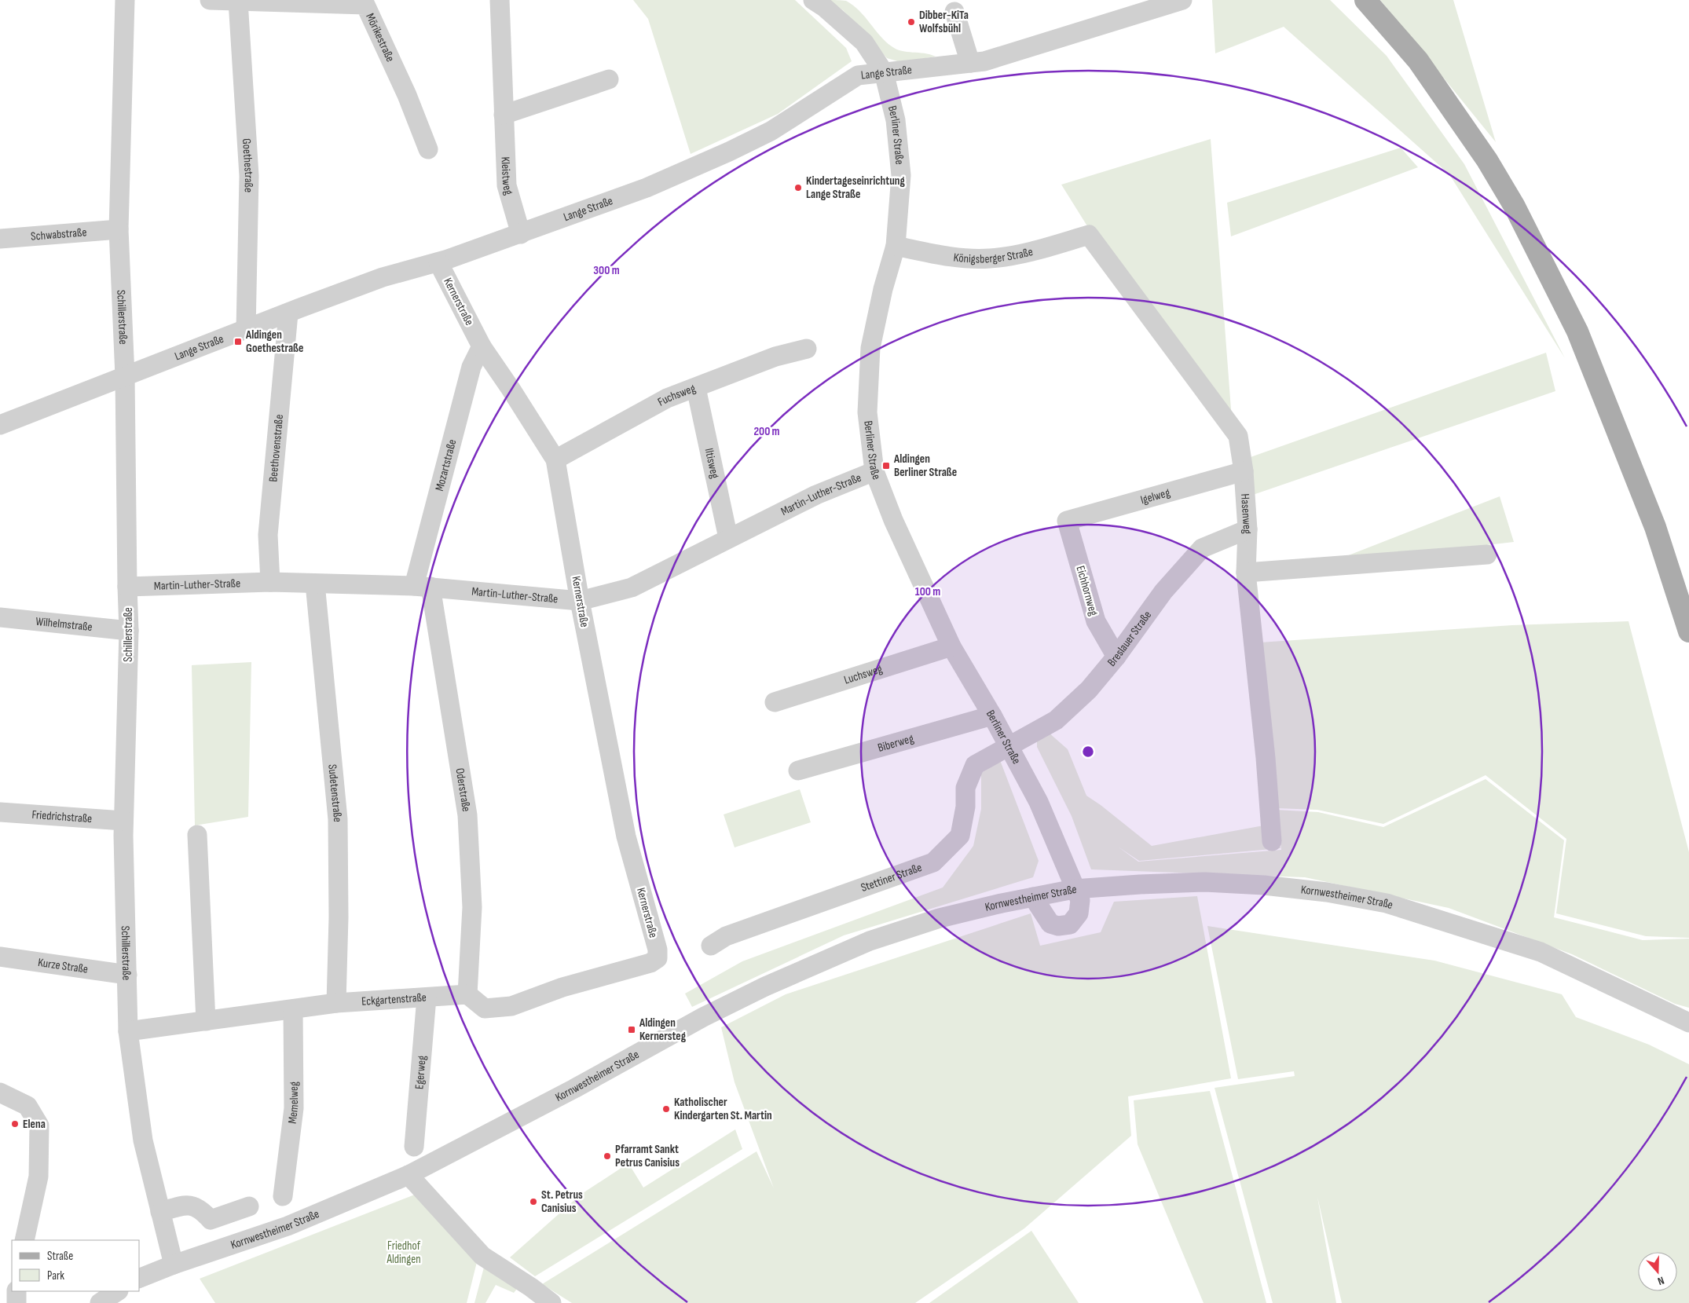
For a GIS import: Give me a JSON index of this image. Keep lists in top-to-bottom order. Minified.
{"streets":{"street":["Mörikestraße","Lange Straße","Berliner Straße","Goethestraße","Kleistweg","Schwabstraße","Königsberger Straße","Kernerstraße","Schillerstraße","Fuchsweg","Beethovenstraße","Iltisweg","Mozartstraße","Martin-Luther-Straße","Igelweg","Hasenweg","Eichhornweg","Wilhelmstraße","Breslauer Straße","Luchsweg","Biberweg","Oderstraße","Sudetenstraße","Friedrichstraße","Stettiner Straße","Kornwestheimer Straße","Kurze Straße","Eckgartenstraße","Egerweg","Memelweg"]},"crossings":[["Mörikestraße","Goethestraße"],["Lange Straße","Berliner Straße"],["Lange Straße","Goethestraße"],["Lange Straße","Kleistweg"],["Lange Straße","Kernerstraße"],["Lange Straße","Schillerstraße"],["Lange Straße","Beethovenstraße"],["Berliner Straße","Königsberger Straße"],["Berliner Straße","Martin-Luther-Straße"],["Berliner Straße","Breslauer Straße"],["Berliner Straße","Luchsweg"],["Berliner Straße","Biberweg"],["Berliner Straße","Stettiner Straße"],["Berliner Straße","Kornwestheimer Straße"],["Schwabstraße","Schillerstraße"],["Königsberger Straße","Hasenweg"],["Kernerstraße","Fuchsweg"],["Kernerstraße","Mozartstraße"],["Kernerstraße","Martin-Luther-Straße"],["Kernerstraße","Oderstraße"],["Kernerstraße","Eckgartenstraße"],["Schillerstraße","Martin-Luther-Straße"],["Schillerstraße","Wilhelmstraße"],["Schillerstraße","Friedrichstraße"],["Schillerstraße","Kornwestheimer Straße"],["Schillerstraße","Kurze Straße"],["Schillerstraße","Eckgartenstraße"],["Fuchsweg","Iltisweg"],["Beethovenstraße","Martin-Luther-Straße"],["Iltisweg","Martin-Luther-Straße"],["Mozartstraße","Martin-Luther-Straße"],["Mozartstraße","Oderstraße"],["Martin-Luther-Straße","Oderstraße"],["Martin-Luther-Straße","Sudetenstraße"],["Igelweg","Hasenweg"],["Igelweg","Eichhornweg"],["Hasenweg","Breslauer Straße"],["Eichhornweg","Breslauer Straße"],["Breslauer Straße","Stettiner Straße"],["Oderstraße","Eckgartenstraße"],["Sudetenstraße","Eckgartenstraße"],["Eckgartenstraße","Egerweg"],["Eckgartenstraße","Memelweg"]],"parks":["Friedhof Aldingen"],"places":{"other":["Dibber-KiTa Wolfsbühl","Kindertageseinrichtung Lange Straße","Katholischer Kindergarten St. Martin","Elena","Pfarramt Sankt Petrus Canisius","St. Petrus Canisius"],"transit":["Aldingen Goethestraße","Aldingen Berliner Straße","Aldingen Kernersteg"]},"legend":["Straße","Park"],"north":"bottom","rings":["300 m","200 m","100 m"]}
